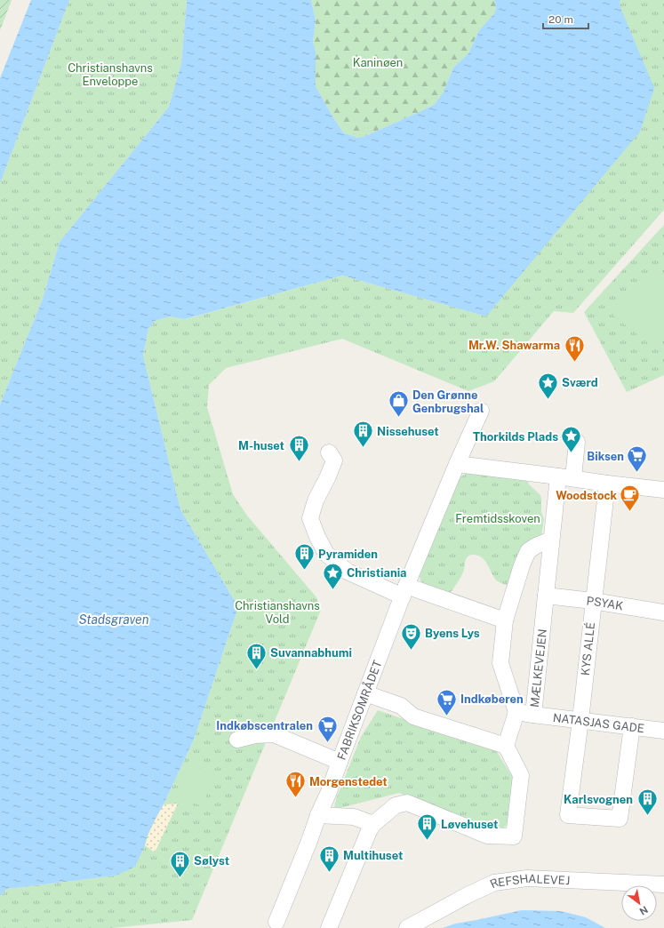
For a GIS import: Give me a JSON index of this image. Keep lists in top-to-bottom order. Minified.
{"streets":{"street":["PSYAK","KYS ALLÉ","MÆLKEVEJEN","FABRIKSOMRÅDET","NATASJAS GADE","REFSHALEVEJ"]},"crossings":[["PSYAK","KYS ALLÉ"],["PSYAK","MÆLKEVEJEN"],["KYS ALLÉ","NATASJAS GADE"],["MÆLKEVEJEN","NATASJAS GADE"]],"water":["Stadsgraven"],"parks":["Kaninøen","Christianshavns Enveloppe","Fremtidsskoven","Christianshavns Vold"],"places":{"restaurant":["Mr.W. Shawarma","Morgenstedet"],"place":["Sværd","Thorkilds Plads","Christiania"],"shop":["Den Grønne Genbrugshal"],"building":["Nissehuset","M-huset","Pyramiden","Suvannabhumi","Karlsvognen","Løvehuset","Multihuset","Sølyst"],"supermarket":["Biksen","Indkøberen","Indkøbscentralen"],"cafe":["Woodstock"],"theatre":["Byens Lys"]},"scale_bar":"20 m","north":"bottom right"}
